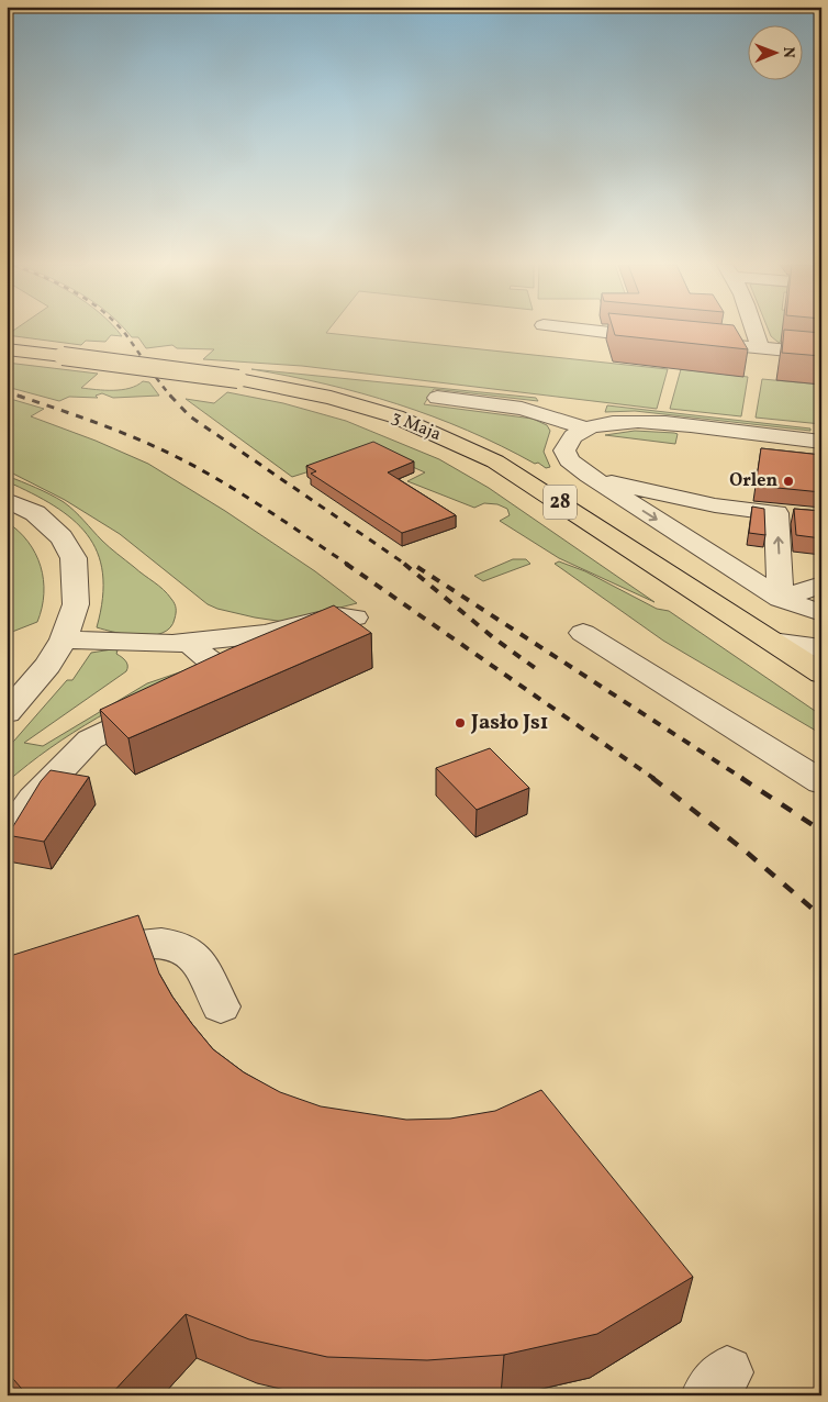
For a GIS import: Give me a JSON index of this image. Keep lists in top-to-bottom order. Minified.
{"streets":{"main road":["3 Maja","28"]},"places":["Orlen","Jasło Js1"],"north":"right"}
